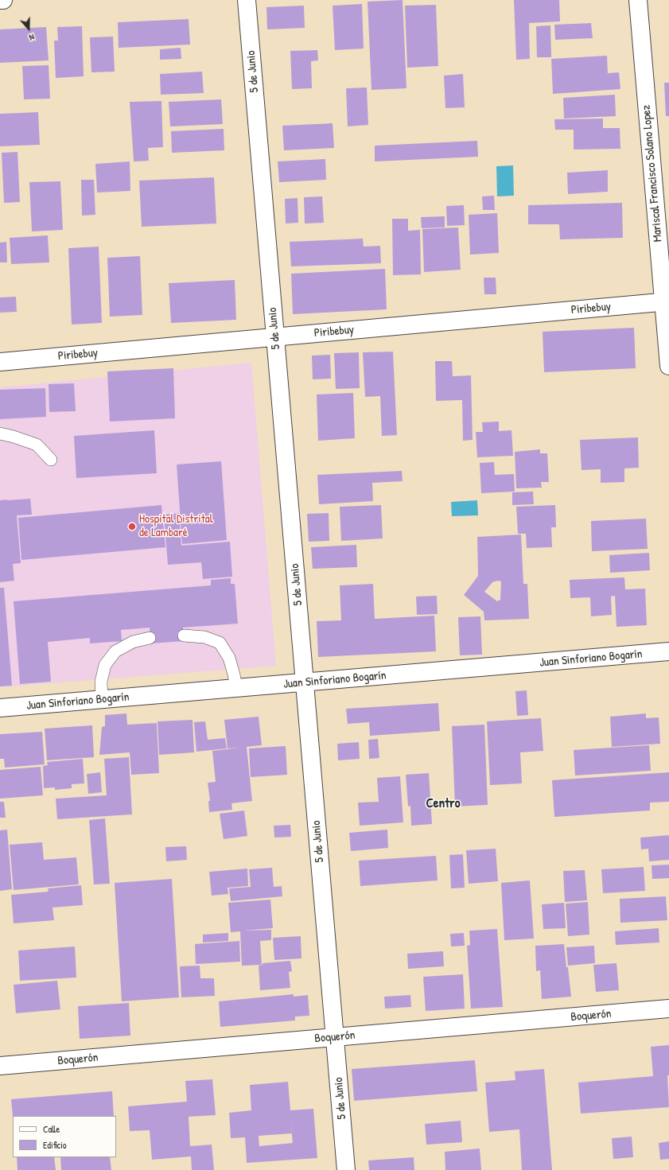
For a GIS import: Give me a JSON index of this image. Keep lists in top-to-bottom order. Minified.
{"streets":{"street":["5 de Junio","Mariscal Francisco Solano Lopez","Piribebuy","Juan Sinforiano Bogarín","Boquerón"]},"crossings":[["5 de Junio","Piribebuy"],["5 de Junio","Juan Sinforiano Bogarín"],["5 de Junio","Boquerón"],["Mariscal Francisco Solano Lopez","Piribebuy"]],"districts":["Centro"],"places":["Hospital Distrital de Lambaré"],"legend":["Calle","Edificio"],"north":"bottom"}
